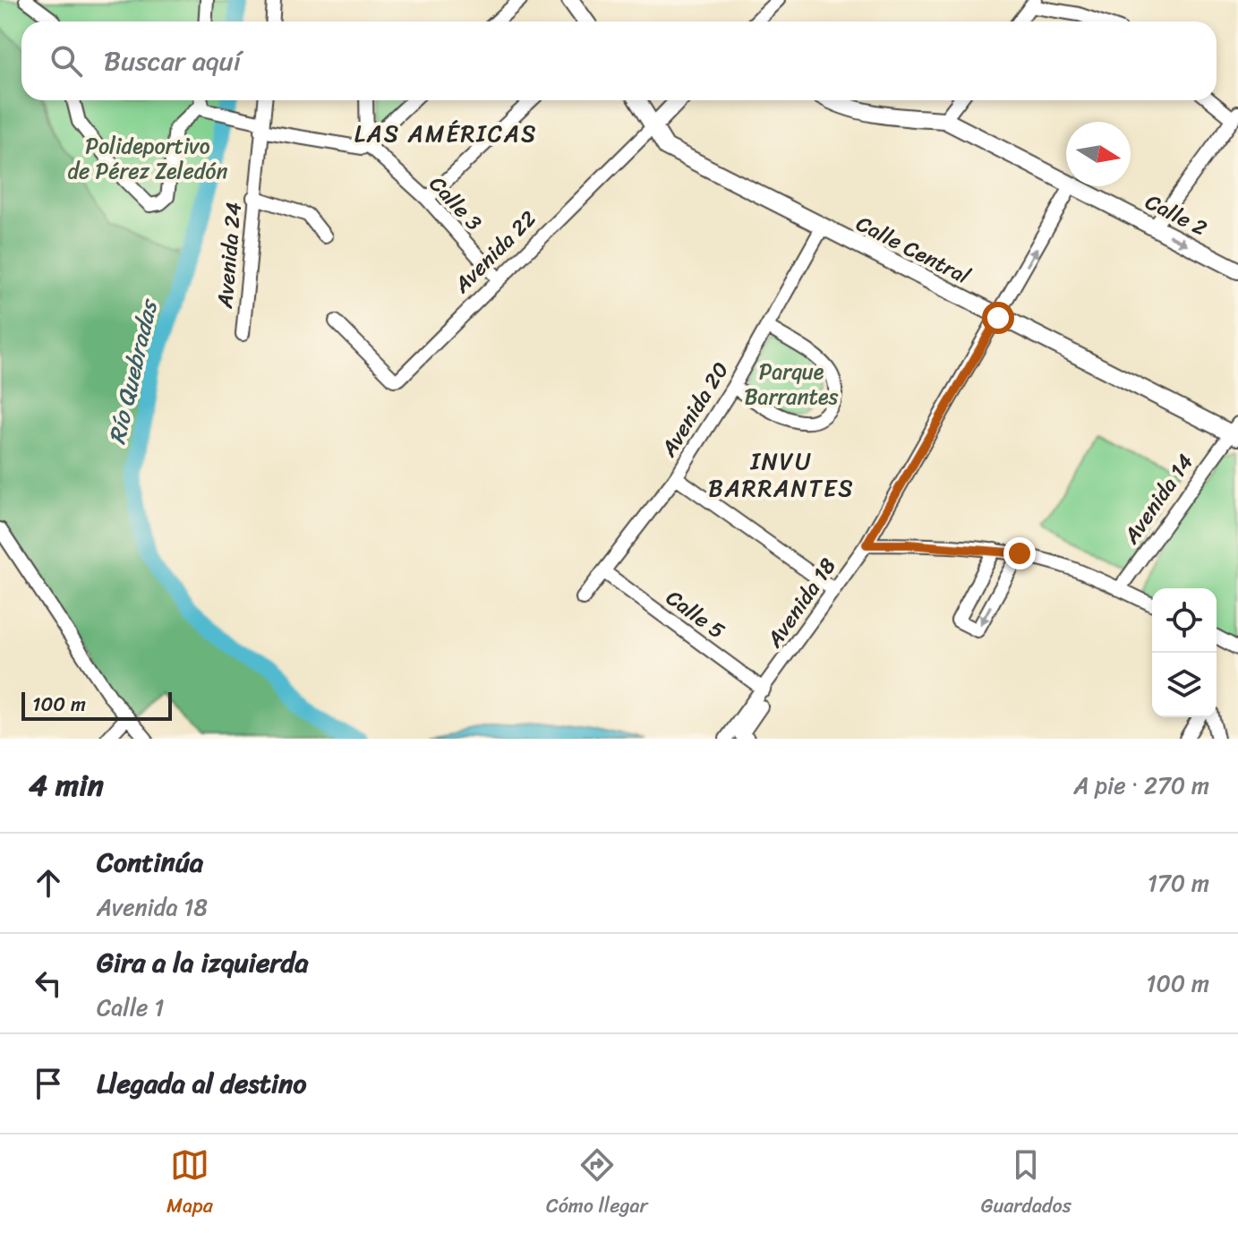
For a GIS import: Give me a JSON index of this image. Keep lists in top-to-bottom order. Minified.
{"streets":{"main road":["Calle 2","Calle Central","Avenida 22"],"street":["Calle 3","Avenida 24","Avenida 20","Avenida 14","Avenida 18","Calle 5"]},"crossings":[["Calle 3","Avenida 22"],["Calle Central","Avenida 22"],["Calle Central","Avenida 20"],["Calle Central","Avenida 14"],["Calle Central","Avenida 18"],["Avenida 20","Calle 5"],["Avenida 18","Calle 5"]],"districts":["LAS AMÉRICAS","INVU BARRANTES"],"water":["Río Quebradas"],"parks":["Polideportivo de Pérez Zeledón","Parque Barrantes"],"scale_bar":"100 m","north":"right","page":{"search":"Buscar aquí","scale":"100 m","heading":["4 min","A pie · 270 m"],"list":[["Continúa","Avenida 18","170 m"],["Gira a la izquierda","Calle 1","100 m"],"Llegada al destino"],"nav":["Mapa","Cómo llegar","Guardados"]}}
